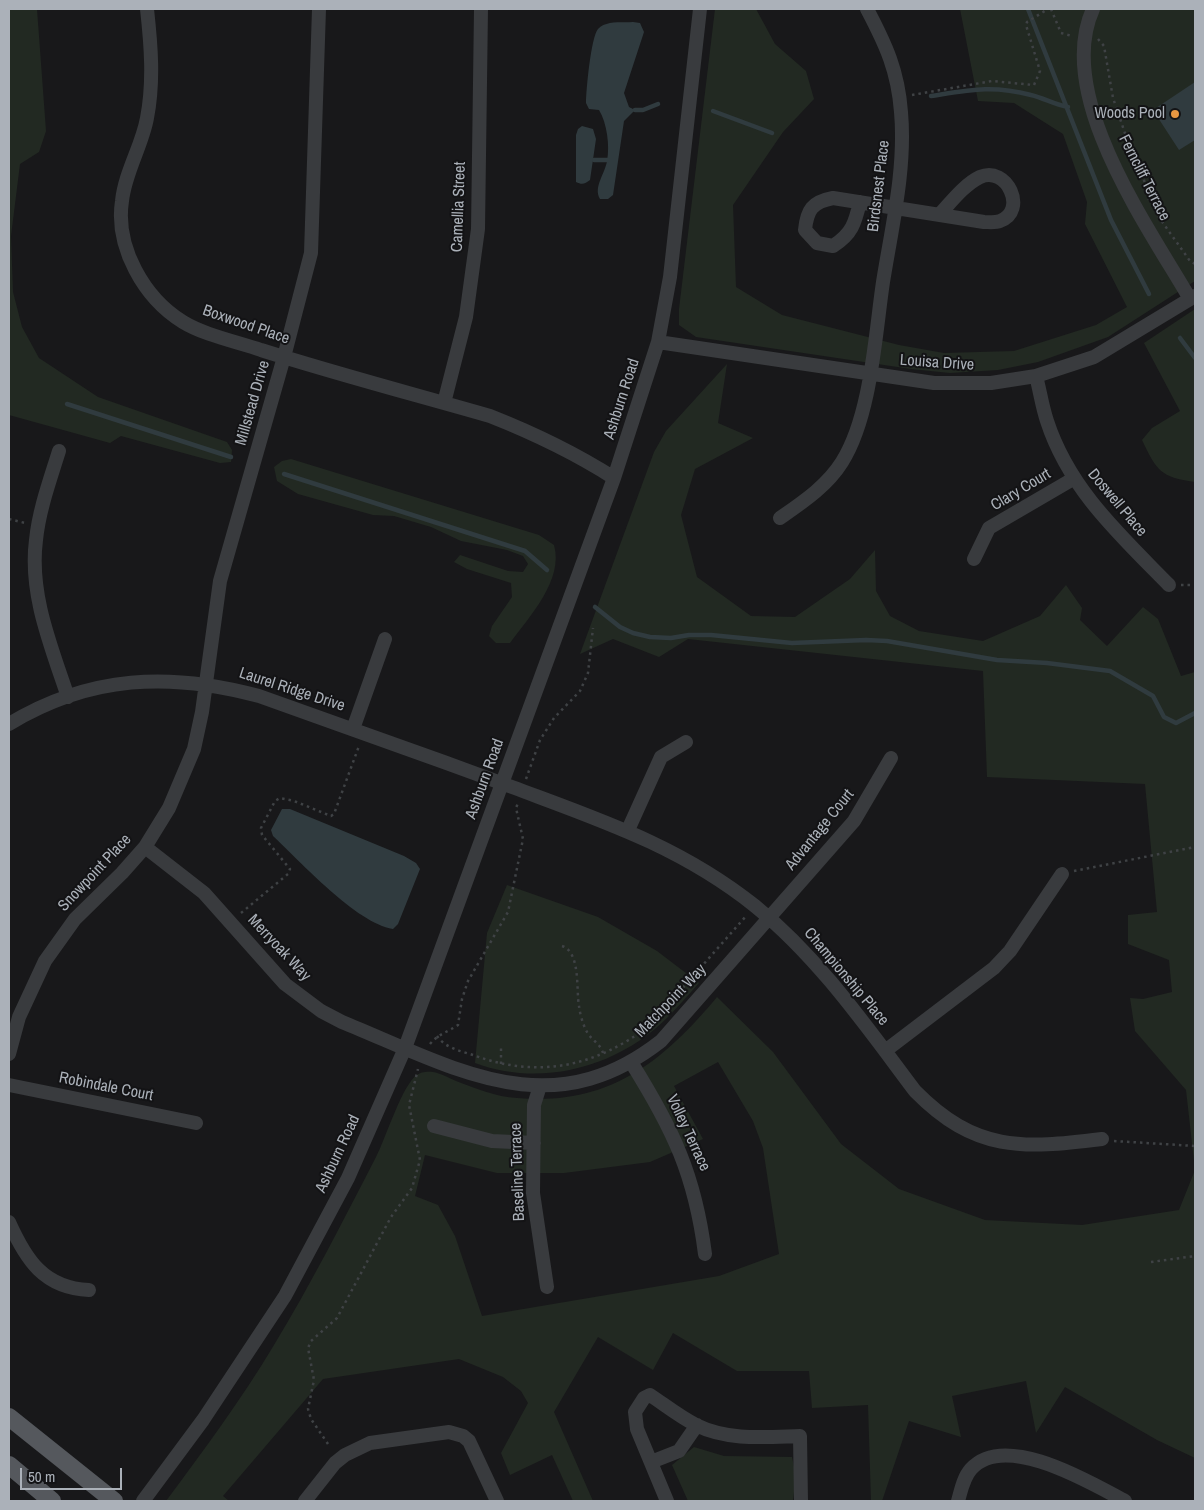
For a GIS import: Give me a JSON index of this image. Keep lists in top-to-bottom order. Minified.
{"streets":{"street":["Ferncliff Terrace","Birdsnest Place","Camellia Street","Boxwood Place","Louisa Drive","Ashburn Road","Millstead Drive","Clary Court","Doswell Place","Laurel Ridge Drive","Advantage Court","Snowpoint Place","Merryoak Way","Championship Place","Matchpoint Way","Robindale Court","Volley Terrace","Baseline Terrace"]},"crossings":[["Ferncliff Terrace","Louisa Drive"],["Birdsnest Place","Louisa Drive"],["Camellia Street","Boxwood Place"],["Boxwood Place","Ashburn Road"],["Boxwood Place","Millstead Drive"],["Louisa Drive","Ashburn Road"],["Louisa Drive","Doswell Place"],["Ashburn Road","Laurel Ridge Drive"],["Ashburn Road","Merryoak Way"],["Ashburn Road","Championship Place"],["Ashburn Road","Matchpoint Way"],["Millstead Drive","Laurel Ridge Drive"],["Millstead Drive","Snowpoint Place"],["Clary Court","Doswell Place"],["Laurel Ridge Drive","Snowpoint Place"],["Laurel Ridge Drive","Championship Place"],["Advantage Court","Championship Place"],["Advantage Court","Matchpoint Way"],["Snowpoint Place","Merryoak Way"],["Merryoak Way","Matchpoint Way"],["Championship Place","Matchpoint Way"],["Matchpoint Way","Volley Terrace"],["Matchpoint Way","Baseline Terrace"]],"places":["Woods Pool"],"scale_bar":"50 m"}
